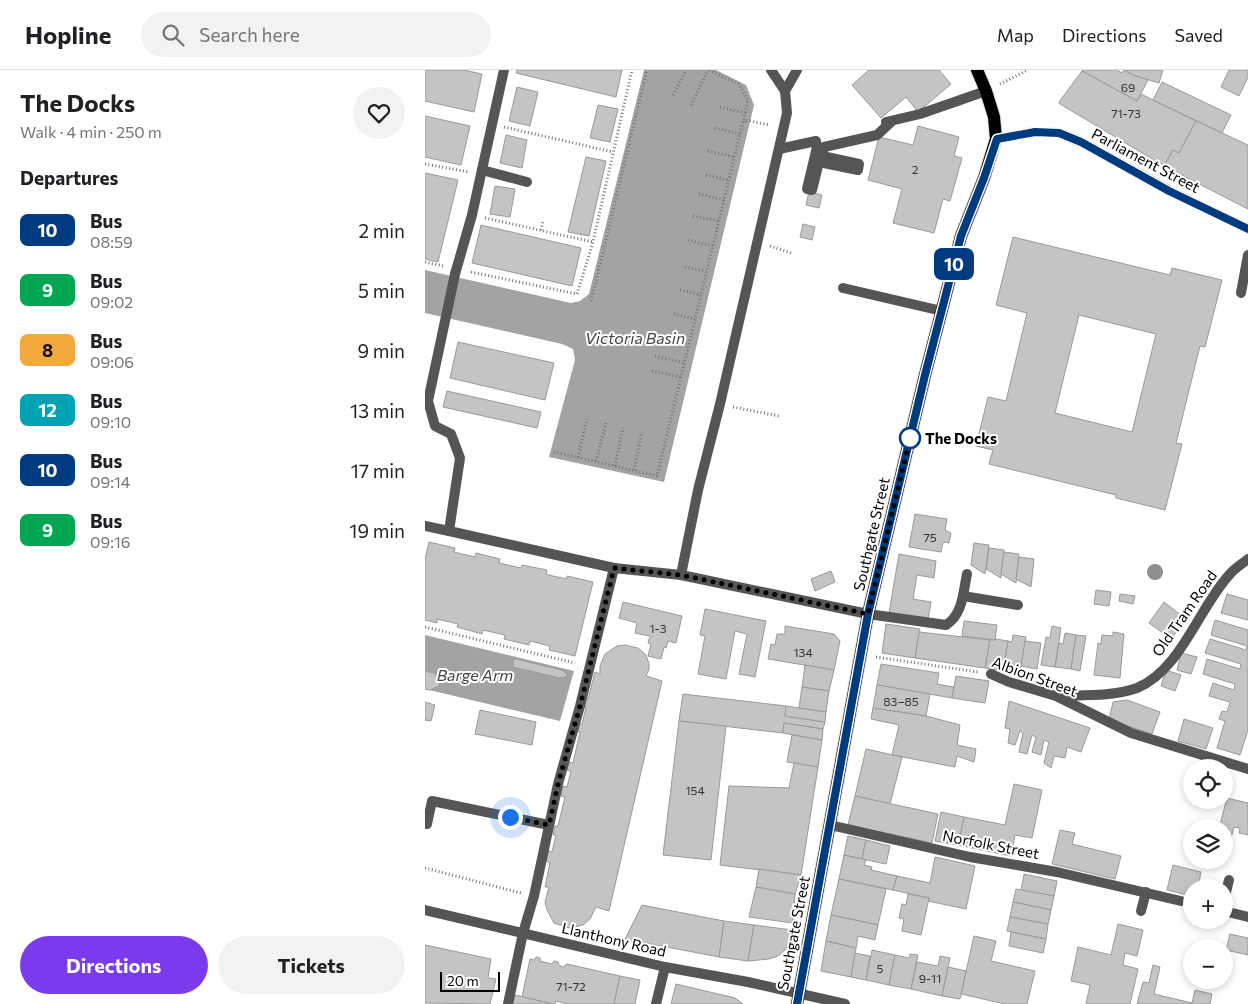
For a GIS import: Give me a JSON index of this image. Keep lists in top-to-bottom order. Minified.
{"streets":{"main road":["Southgate Street"],"street":["Parliament Street","Old Tram Road","Albion Street","Norfolk Street","Llanthony Road"]},"crossings":[["Parliament Street","Southgate Street"],["Southgate Street","Albion Street"],["Southgate Street","Norfolk Street"],["Southgate Street","Llanthony Road"],["Old Tram Road","Albion Street"]],"water":["Victoria Basin","Barge Arm"],"places":["The Docks"],"lines":["bus line 10"],"house_numbers":["69","71-73","2","75","1-3","134","83–85","154","5","9-11","71-72"],"scale_bar":"20 m","page":{"header":"Hopline","search":"Search here","nav":["Map","Directions","Saved"],"heading":[["The Docks","Walk · 4 min · 250 m"],"Departures"],"on_map":"10","list":[{"mark":"10","name":"Bus","note":"08:59","value":"2 min"},{"mark":"9","name":"Bus","note":"09:02","value":"5 min"},{"mark":"8","name":"Bus","note":"09:06","value":"9 min"},{"mark":"12","name":"Bus","note":"09:10","value":"13 min"},{"mark":"10","name":"Bus","note":"09:14","value":"17 min"},{"mark":"9","name":"Bus","note":"09:16","value":"19 min"}],"map_buttons":["+","−"],"buttons":["Directions","Tickets"],"scale":"20 m"}}
